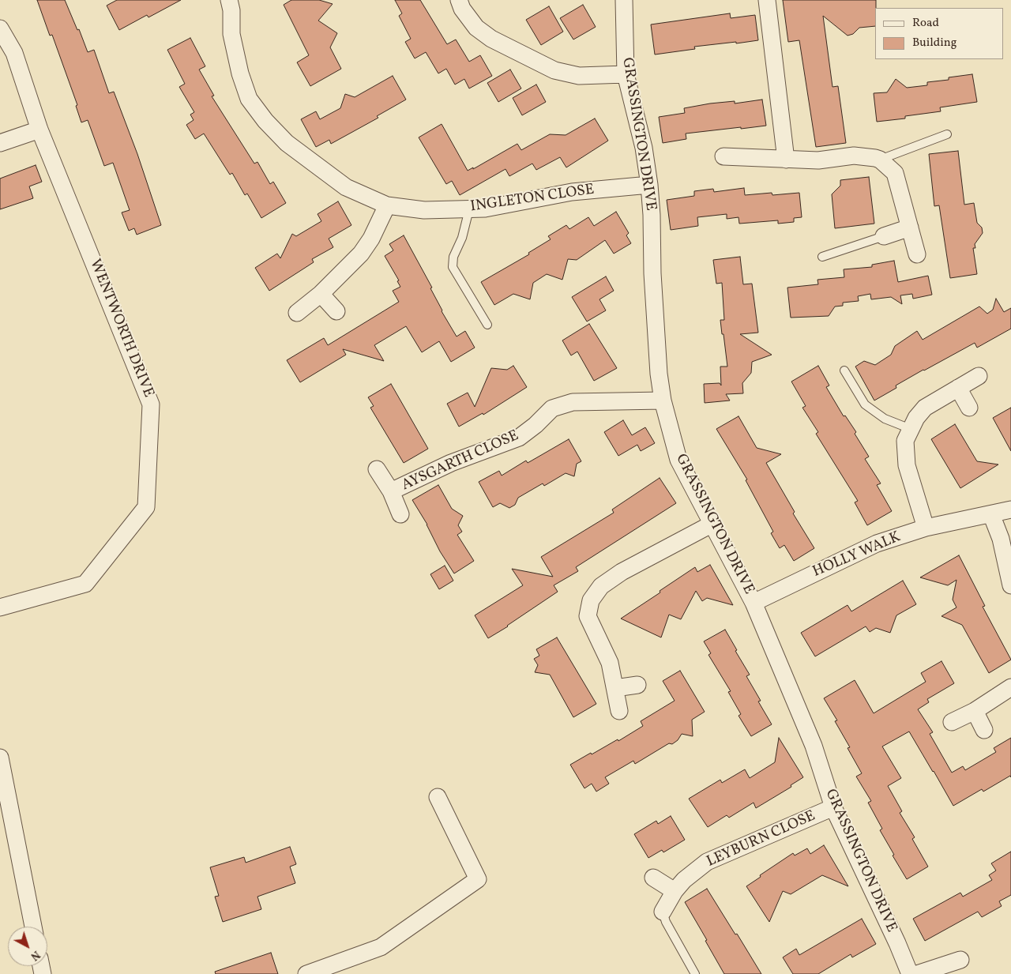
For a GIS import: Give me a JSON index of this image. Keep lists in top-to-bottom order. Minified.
{"streets":{"street":["GRASSINGTON DRIVE","INGLETON CLOSE","WENTWORTH DRIVE","AYSGARTH CLOSE","HOLLY WALK","LEYBURN CLOSE"]},"crossings":[["GRASSINGTON DRIVE","INGLETON CLOSE"],["GRASSINGTON DRIVE","AYSGARTH CLOSE"],["GRASSINGTON DRIVE","HOLLY WALK"],["GRASSINGTON DRIVE","LEYBURN CLOSE"]],"legend":["Road","Building"],"north":"bottom right"}
